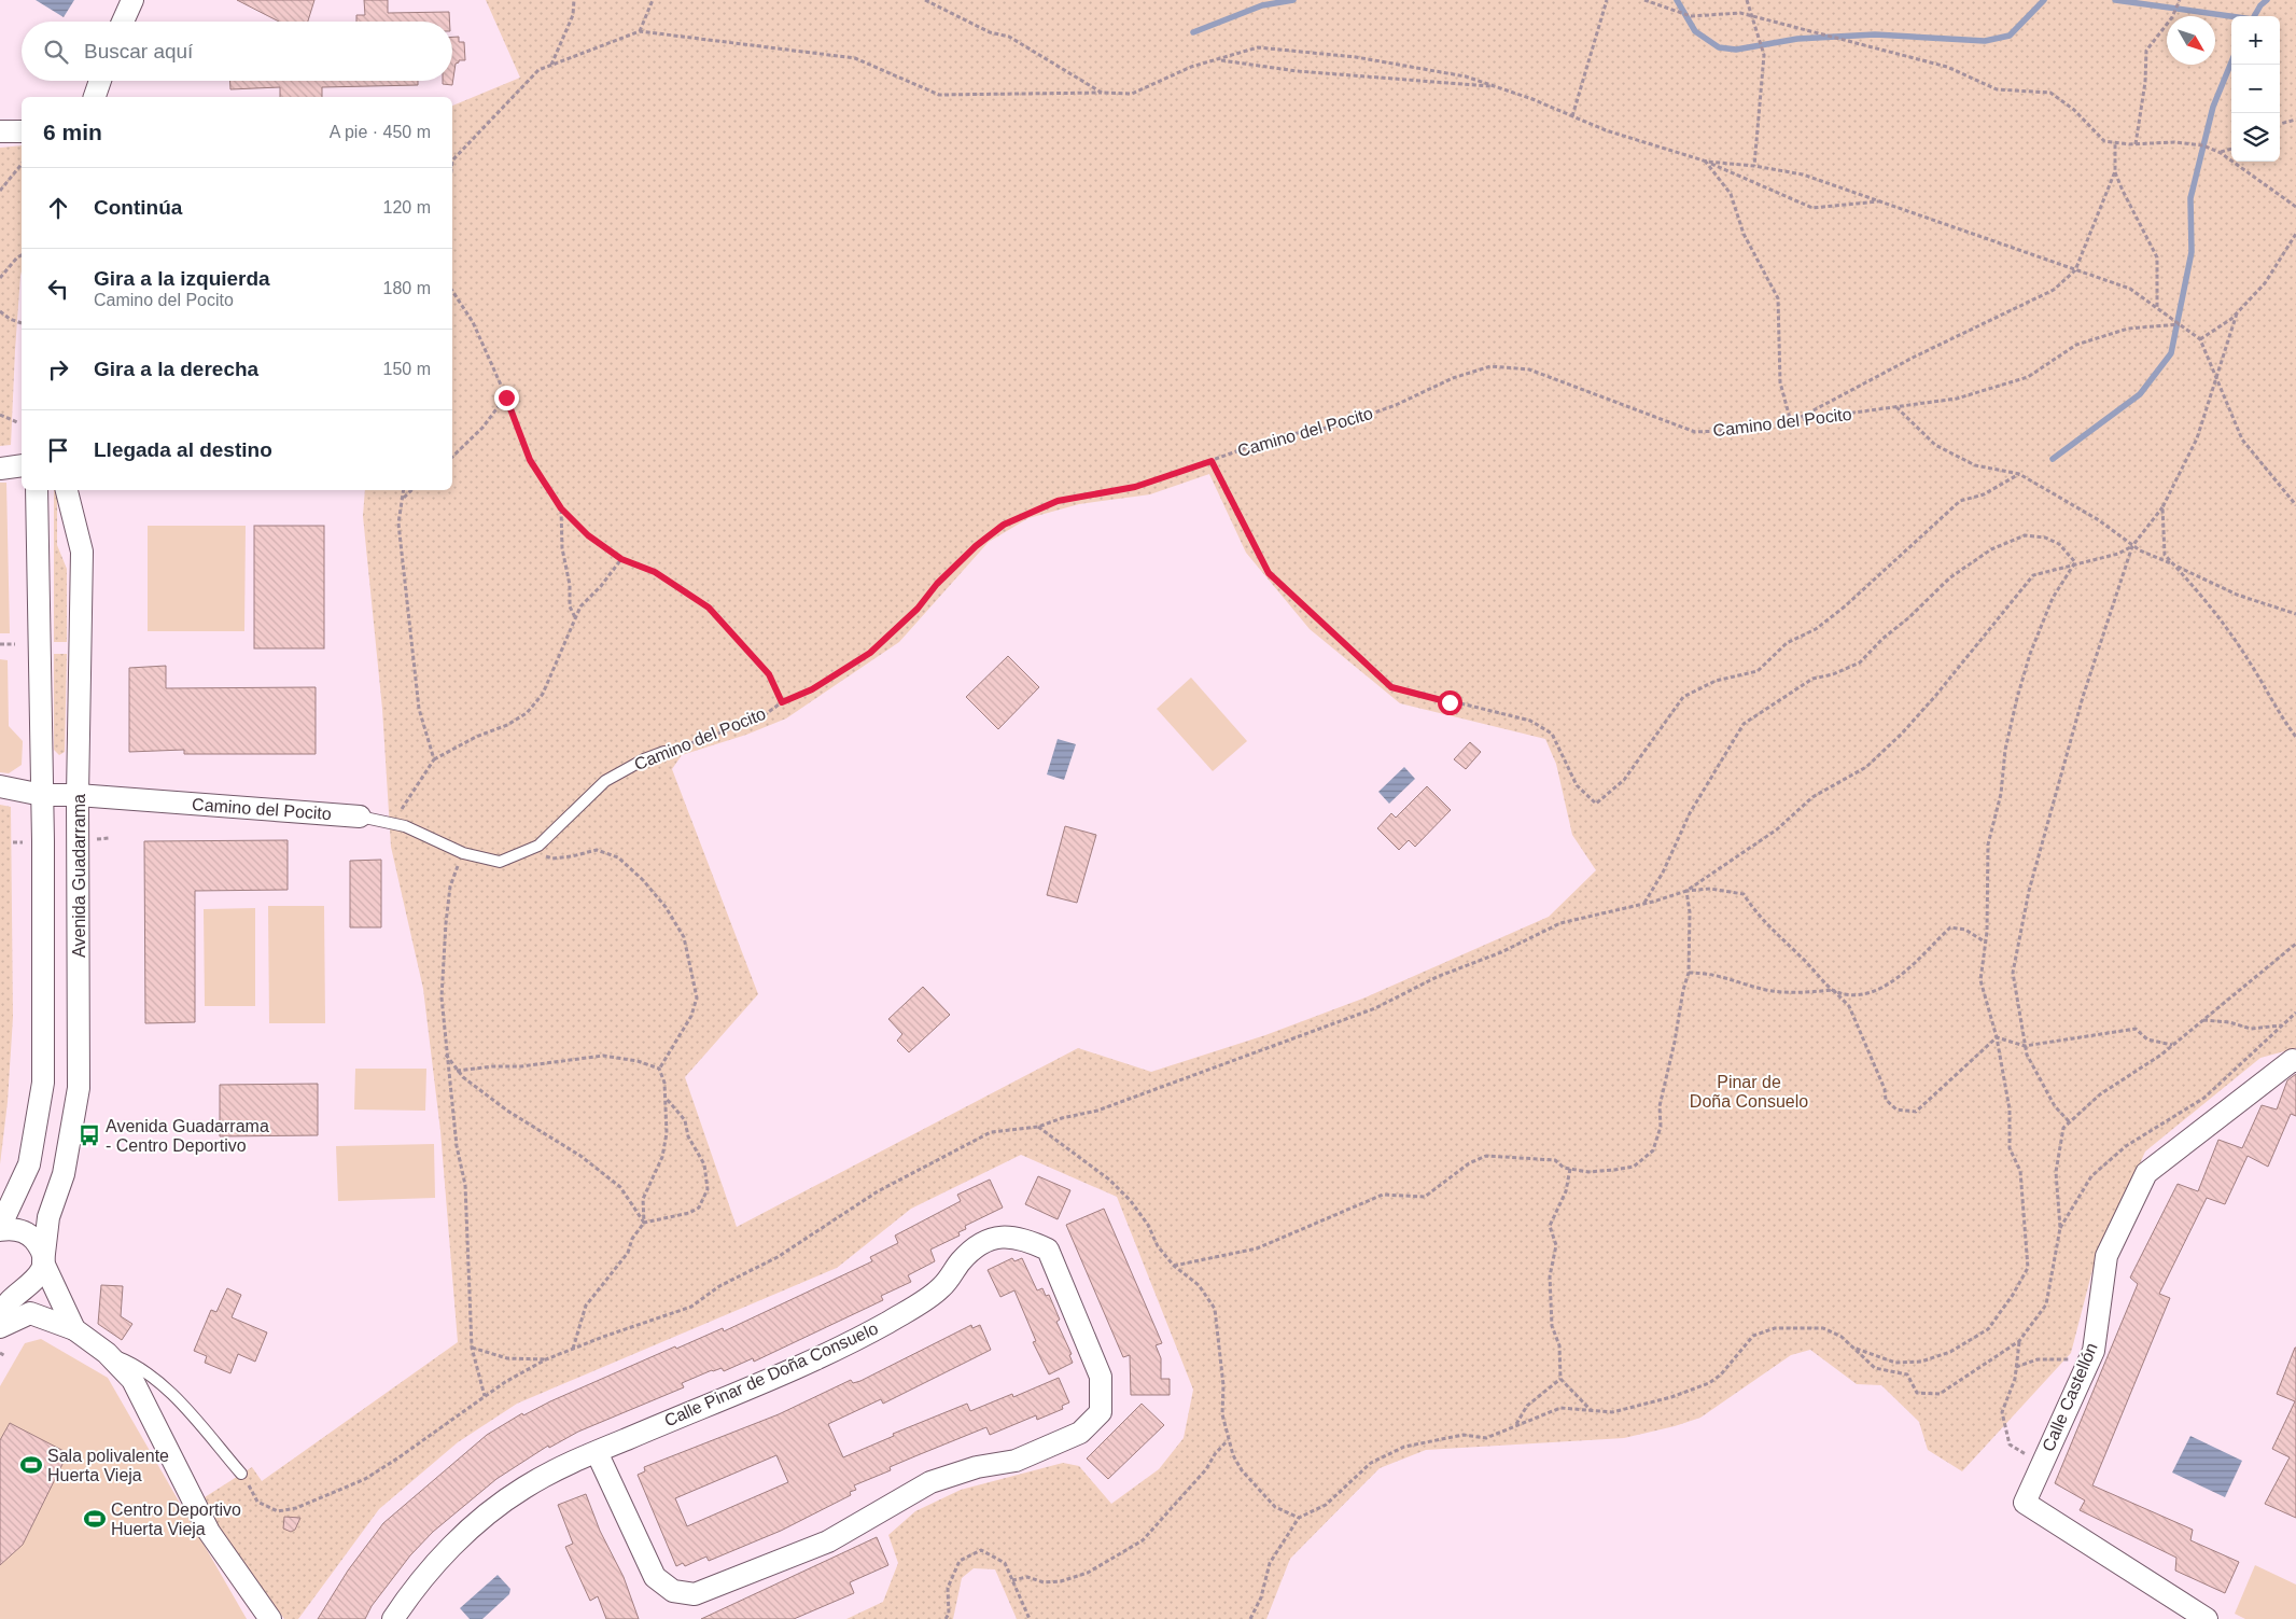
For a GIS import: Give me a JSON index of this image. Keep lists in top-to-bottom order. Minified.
{"streets":{"street":["Camino del Pocito","Avenida Guadarrama","Calle Pinar de Doña Consuelo","Calle Castellón"]},"crossings":[["Camino del Pocito","Avenida Guadarrama"]],"parks":["Pinar de Doña Consuelo"],"places":{"bus stop":["Avenida Guadarrama - Centro Deportivo"],"sports":["Sala polivalente Huerta Vieja","Centro Deportivo Huerta Vieja"]},"north":"bottom right","page":{"map_buttons":["+","−"],"search":"Buscar aquí","heading":["6 min","A pie · 450 m"],"list":[["Continúa","120 m"],["Gira a la izquierda","Camino del Pocito","180 m"],["Gira a la derecha","150 m"],"Llegada al destino"]}}
